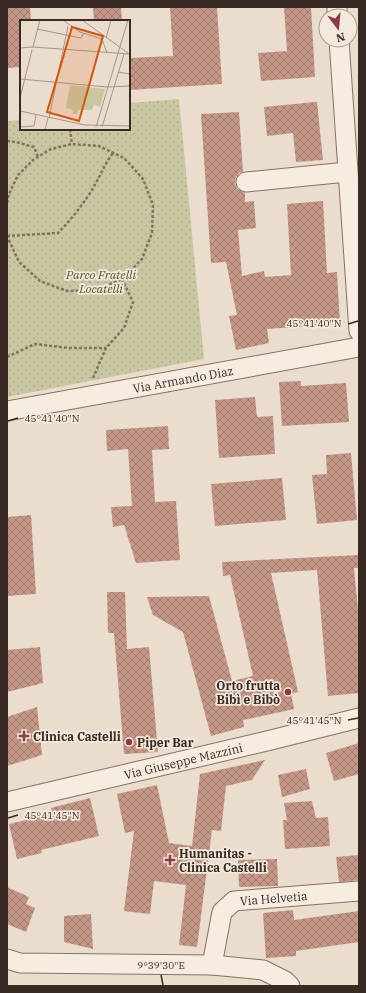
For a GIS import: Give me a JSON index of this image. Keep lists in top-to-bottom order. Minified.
{"streets":{"street":["Via Armando Diaz","Via Giuseppe Mazzini","Via Helvetia"]},"parks":["Parco Fratelli Locatelli"],"places":{"other":["Orto frutta Bibì e Bibò","Piper Bar"],"health":["Clinica Castelli","Humanitas - Clinica Castelli"]},"north":"bottom","coordinates":["45°41'40\"N","45°41'45\"N","9°39'30\"E"]}
